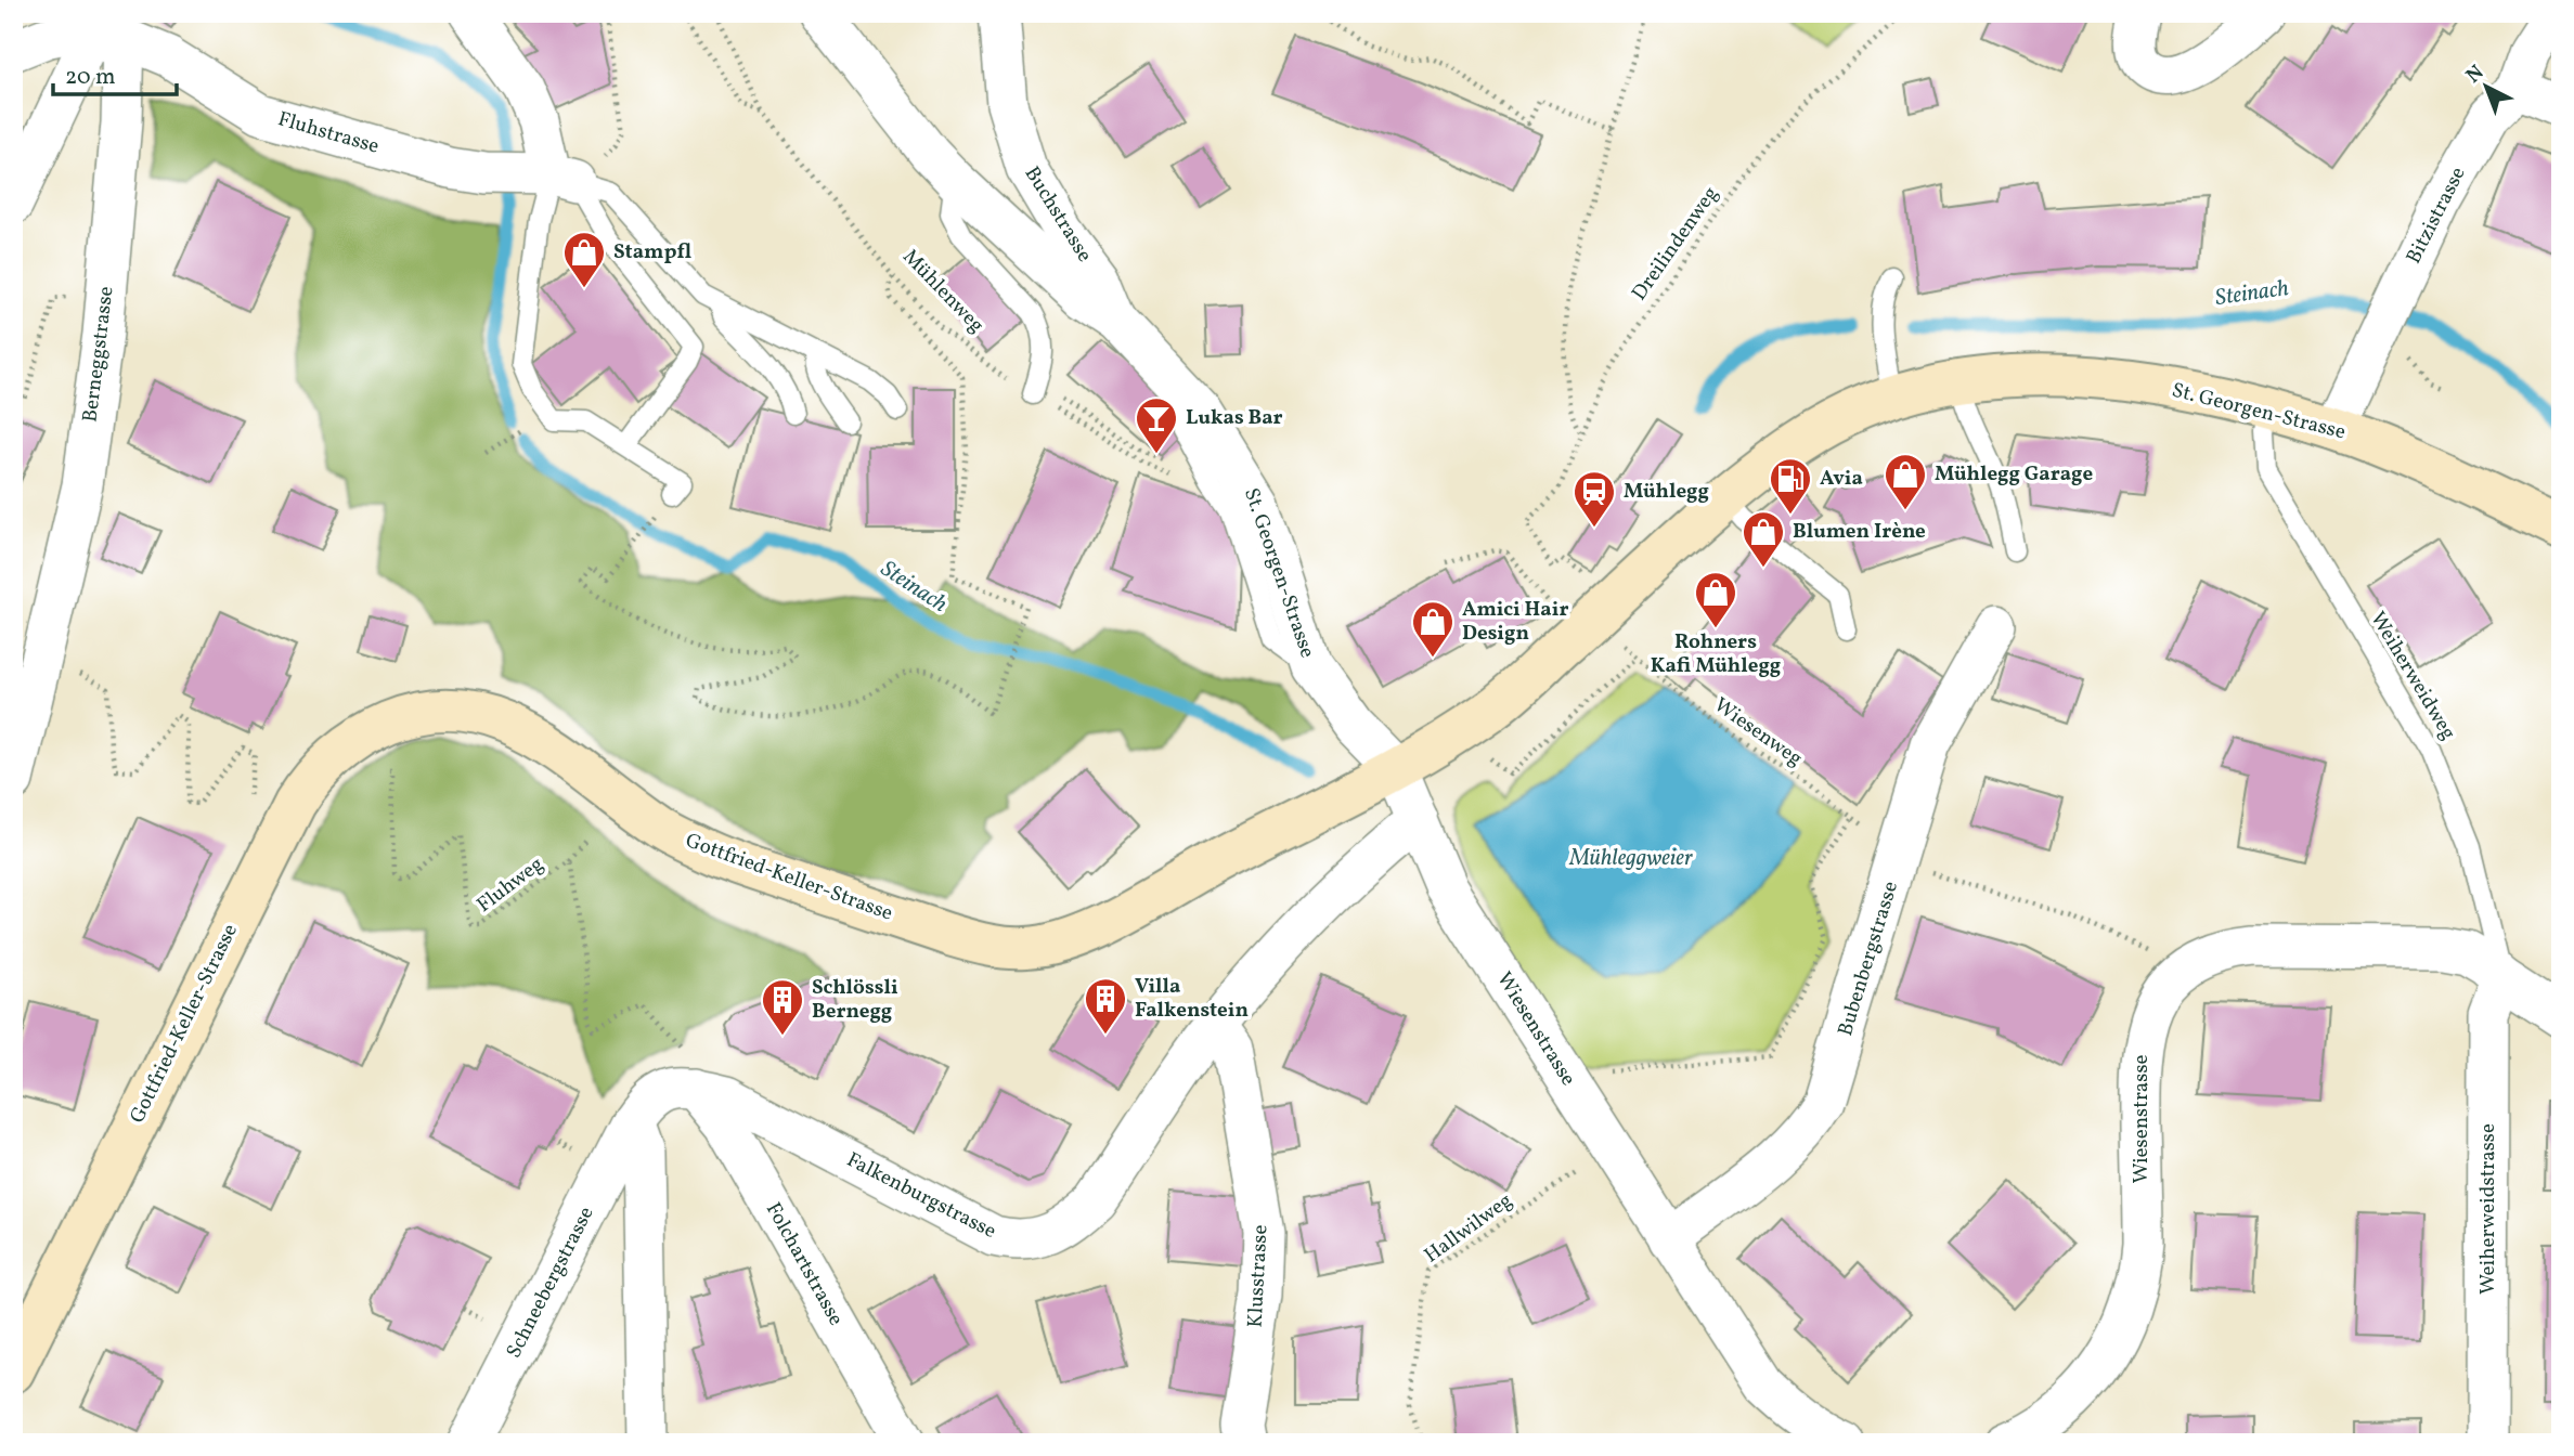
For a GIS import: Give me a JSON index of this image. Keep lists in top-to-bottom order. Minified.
{"streets":{"street":["Fluhstrasse","Buchstrasse","Bitzistrasse","Berneggstrasse","St. Georgen-Strasse","Gottfried-Keller-Strasse","Bubenbergstrasse","Wiesenstrasse","Falkenburgstrasse","Weiherweidstrasse","Folchartstrasse","Klusstrasse","Schneebergstrasse"],"lane":["Weiherweidweg"],"path":["Dreilindenweg","Mühlenweg","Wiesenweg","Fluhweg","Hallwilweg"]},"crossings":[["Fluhstrasse","Berneggstrasse"],["Buchstrasse","St. Georgen-Strasse"],["Bitzistrasse","St. Georgen-Strasse"],["St. Georgen-Strasse","Weiherweidweg"],["St. Georgen-Strasse","Gottfried-Keller-Strasse"],["St. Georgen-Strasse","Wiesenstrasse"],["Weiherweidweg","Wiesenstrasse"],["Weiherweidweg","Weiherweidstrasse"],["Gottfried-Keller-Strasse","Wiesenstrasse"],["Bubenbergstrasse","Wiesenstrasse"],["Wiesenstrasse","Falkenburgstrasse"],["Wiesenstrasse","Weiherweidstrasse"],["Falkenburgstrasse","Folchartstrasse"],["Falkenburgstrasse","Klusstrasse"],["Falkenburgstrasse","Schneebergstrasse"]],"water":["Steinach","Mühleggweier"],"places":{"shop":["Stampfl","Mühlegg Garage","Blumen Irène","Rohners Kafi Mühlegg","Amici Hair Design"],"bar":["Lukas Bar"],"fuel station":["Avia"],"station":["Mühlegg"],"building":["Villa Falkenstein","Schlössli Bernegg"]},"scale_bar":"20 m","north":"top left"}
